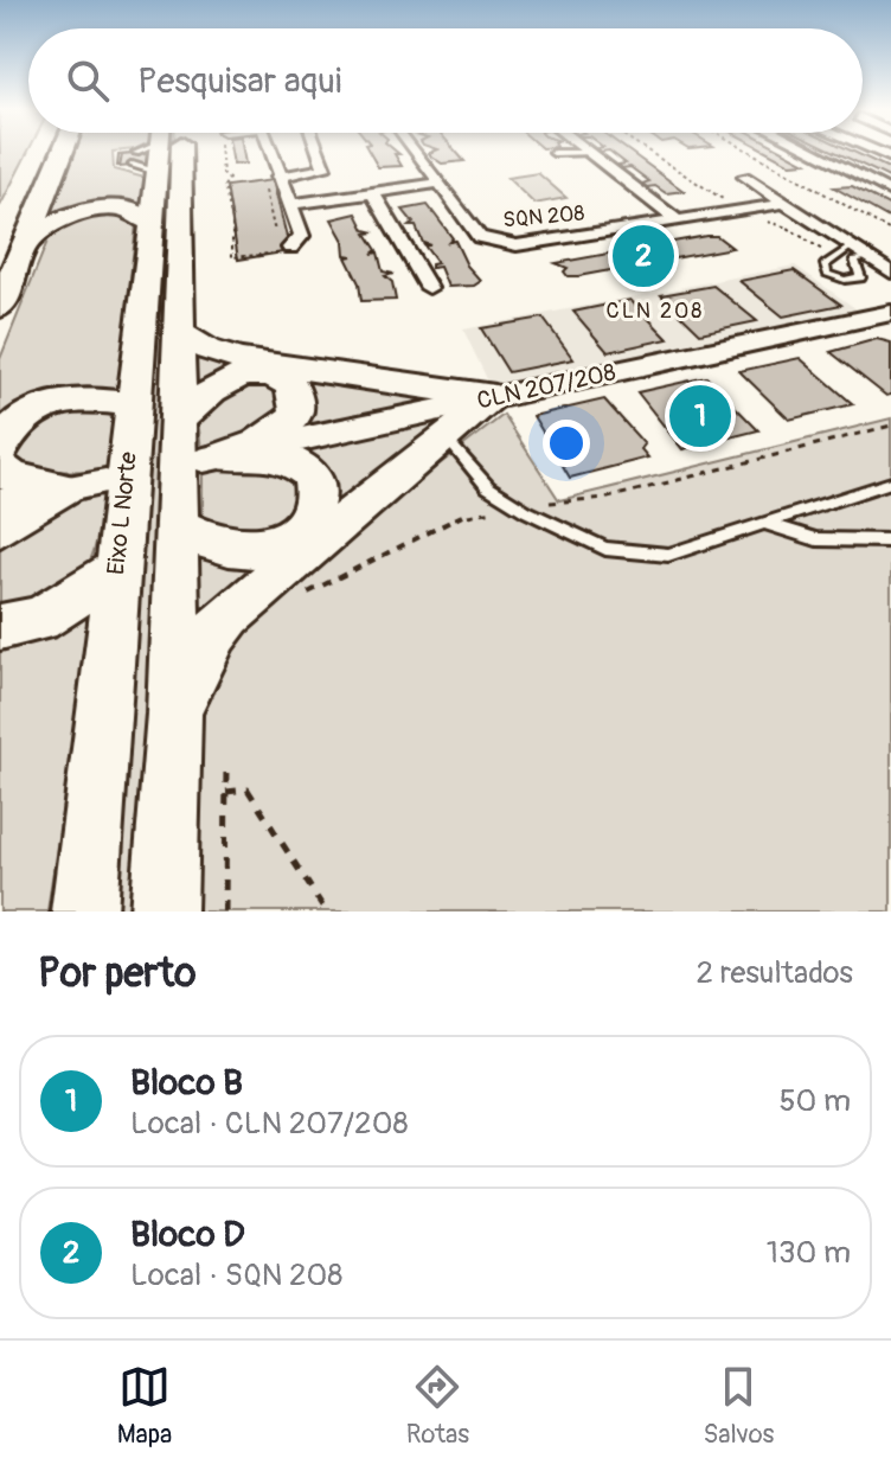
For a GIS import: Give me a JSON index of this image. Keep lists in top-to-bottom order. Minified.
{"streets":{"main road":["Eixo L Norte"],"street":["SQN 208","CLN 207/208"]},"districts":["CLN 208"],"page":{"search":"Pesquisar aqui","pins":["2","1"],"heading":["Por perto","2 resultados"],"list":[{"mark":"1","name":"Bloco B","note":"Local · CLN 207/208","value":"50 m"},{"mark":"2","name":"Bloco D","note":"Local · SQN 208","value":"130 m"}],"nav":["Mapa","Rotas","Salvos"]}}
